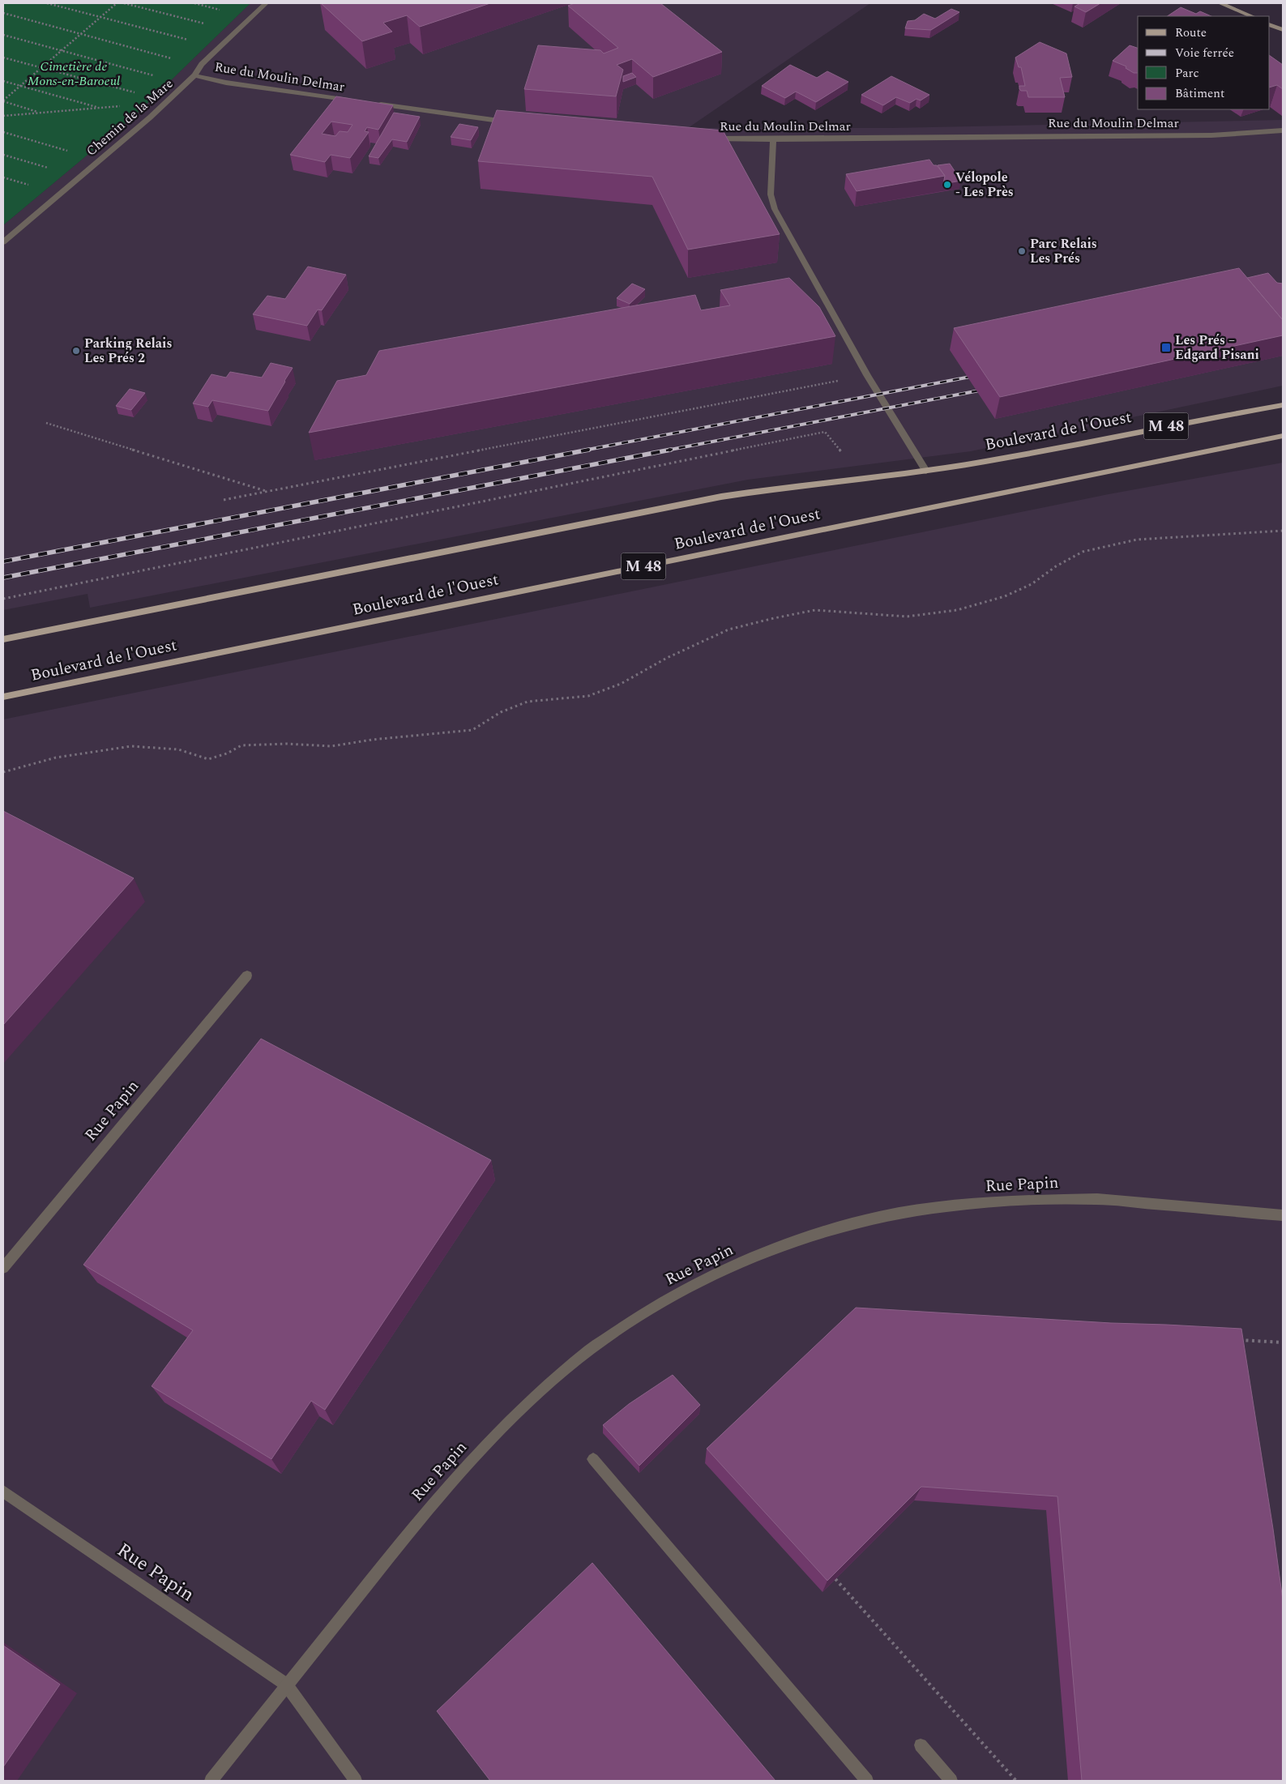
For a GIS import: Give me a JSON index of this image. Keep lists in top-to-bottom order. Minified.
{"streets":{"main road":["M 48","Boulevard de l'Ouest"],"street":["Rue du Moulin Delmar","Chemin de la Mare","Rue Papin"]},"crossings":[["Rue du Moulin Delmar","Chemin de la Mare"]],"parks":["Cimetière de Mons-en-Baroeul"],"places":{"other":["Vélopole - Les Près","Parc Relais Les Prés","Parking Relais Les Prés 2"],"transit":["Les Prés – Edgard Pisani"]},"legend":["Route","Voie ferrée","Parc","Bâtiment"]}
